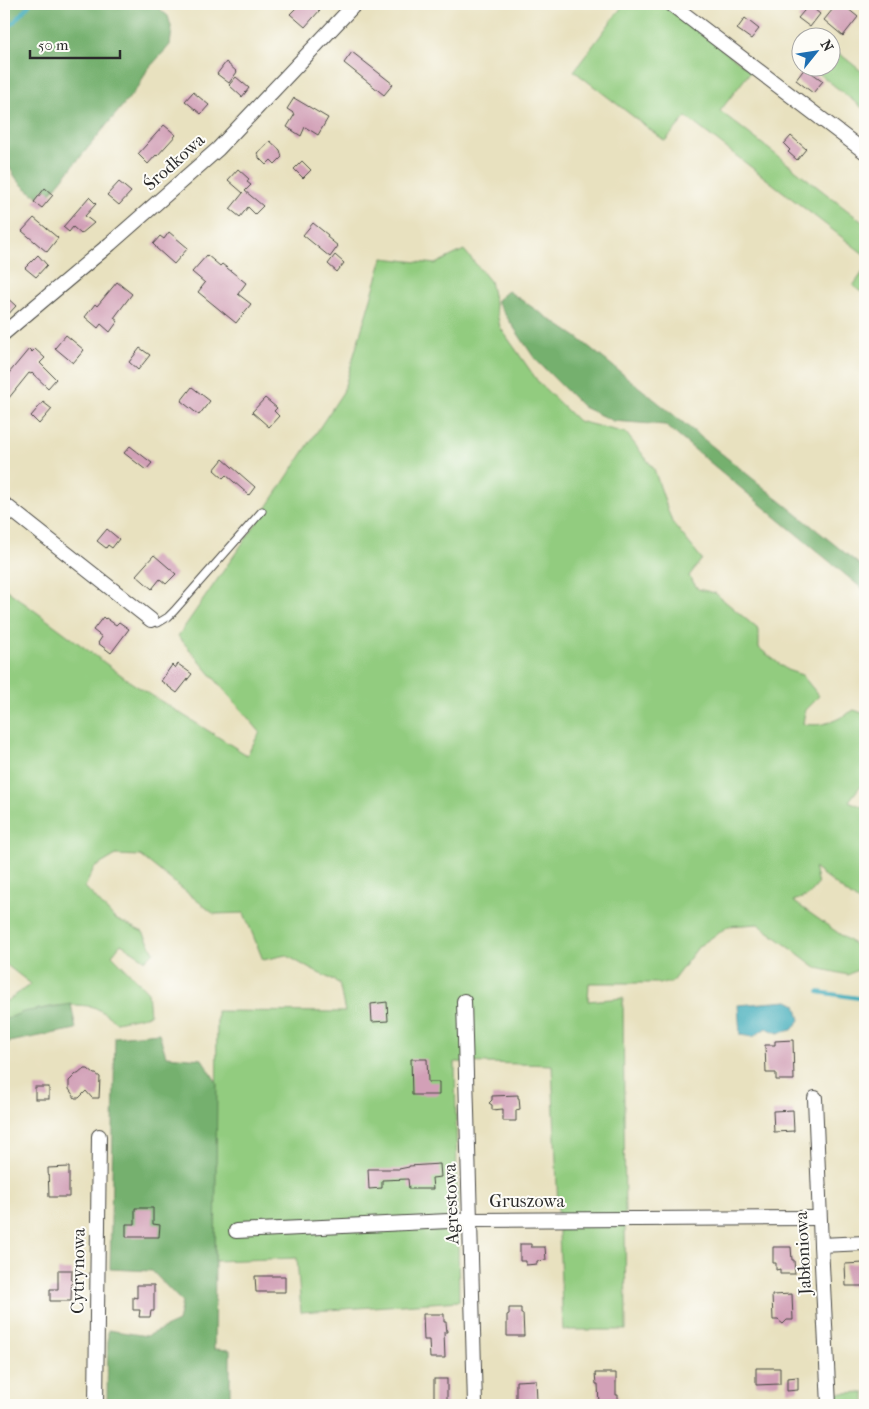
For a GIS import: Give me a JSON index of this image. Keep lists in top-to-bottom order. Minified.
{"streets":{"street":["Środkowa","Gruszowa","Agrestowa","Jabłoniowa","Cytrynowa"]},"crossings":[["Gruszowa","Agrestowa"],["Gruszowa","Jabłoniowa"]],"scale_bar":"50 m","north":"top right"}
